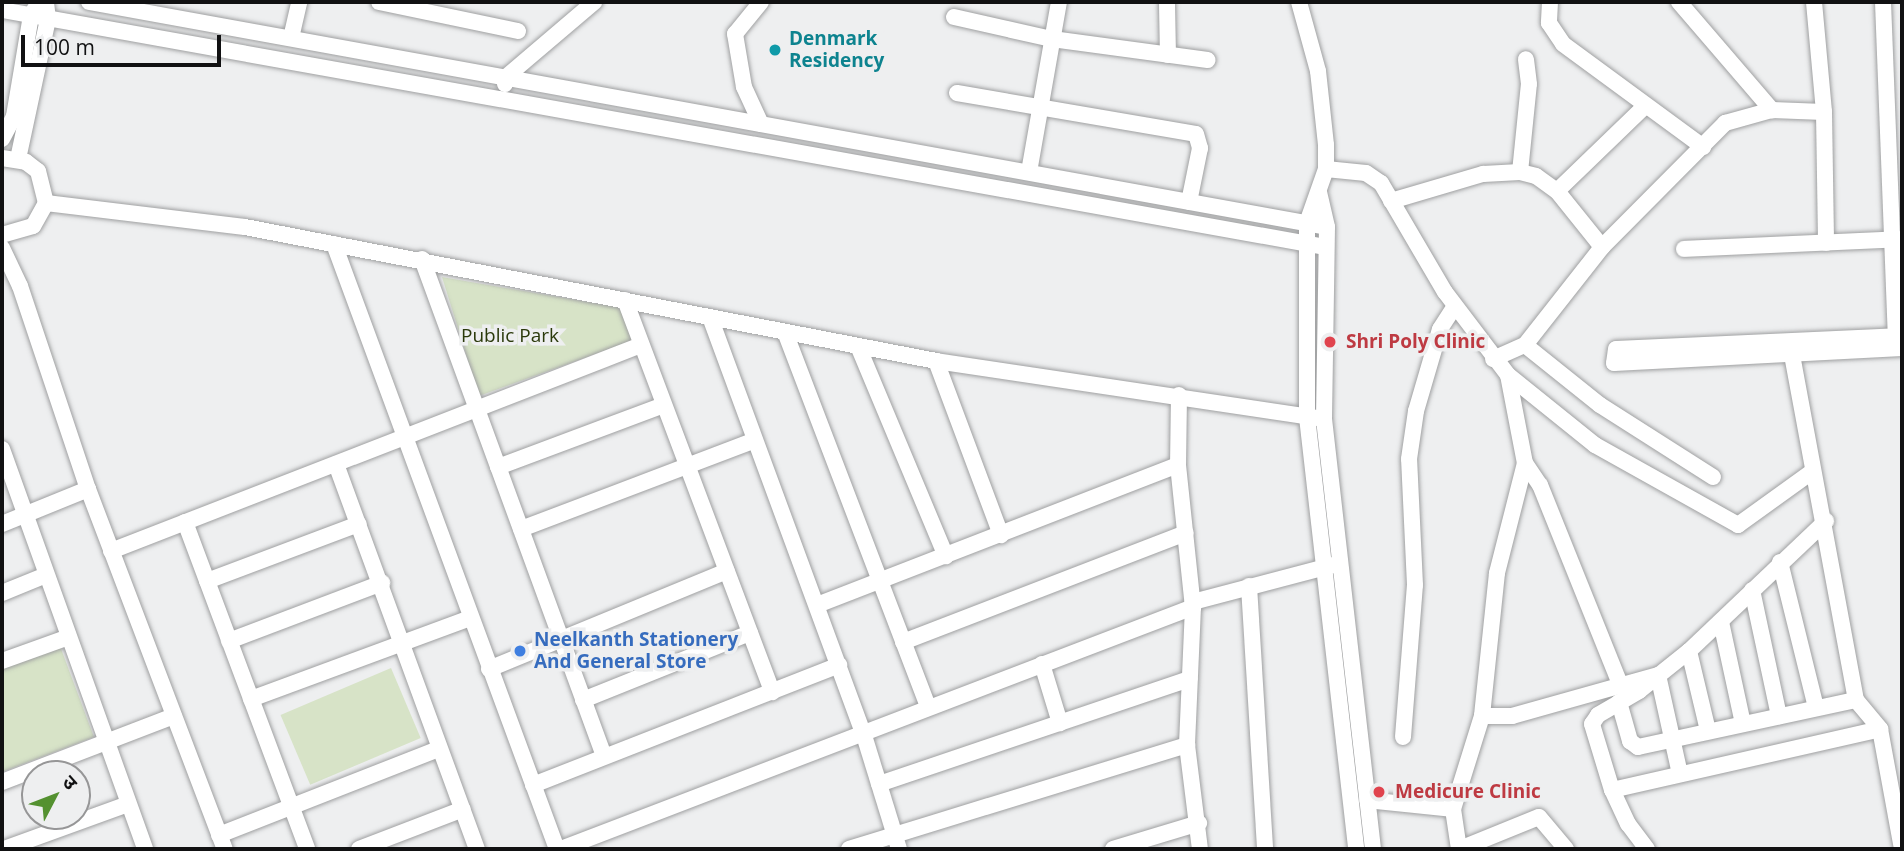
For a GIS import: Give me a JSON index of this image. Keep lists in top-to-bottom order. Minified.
{"parks":["Public Park"],"places":["Denmark Residency","Shri Poly Clinic","Neelkanth Stationery And General Store","Medicure Clinic"],"scale_bar":"100 m","north":"top right"}
